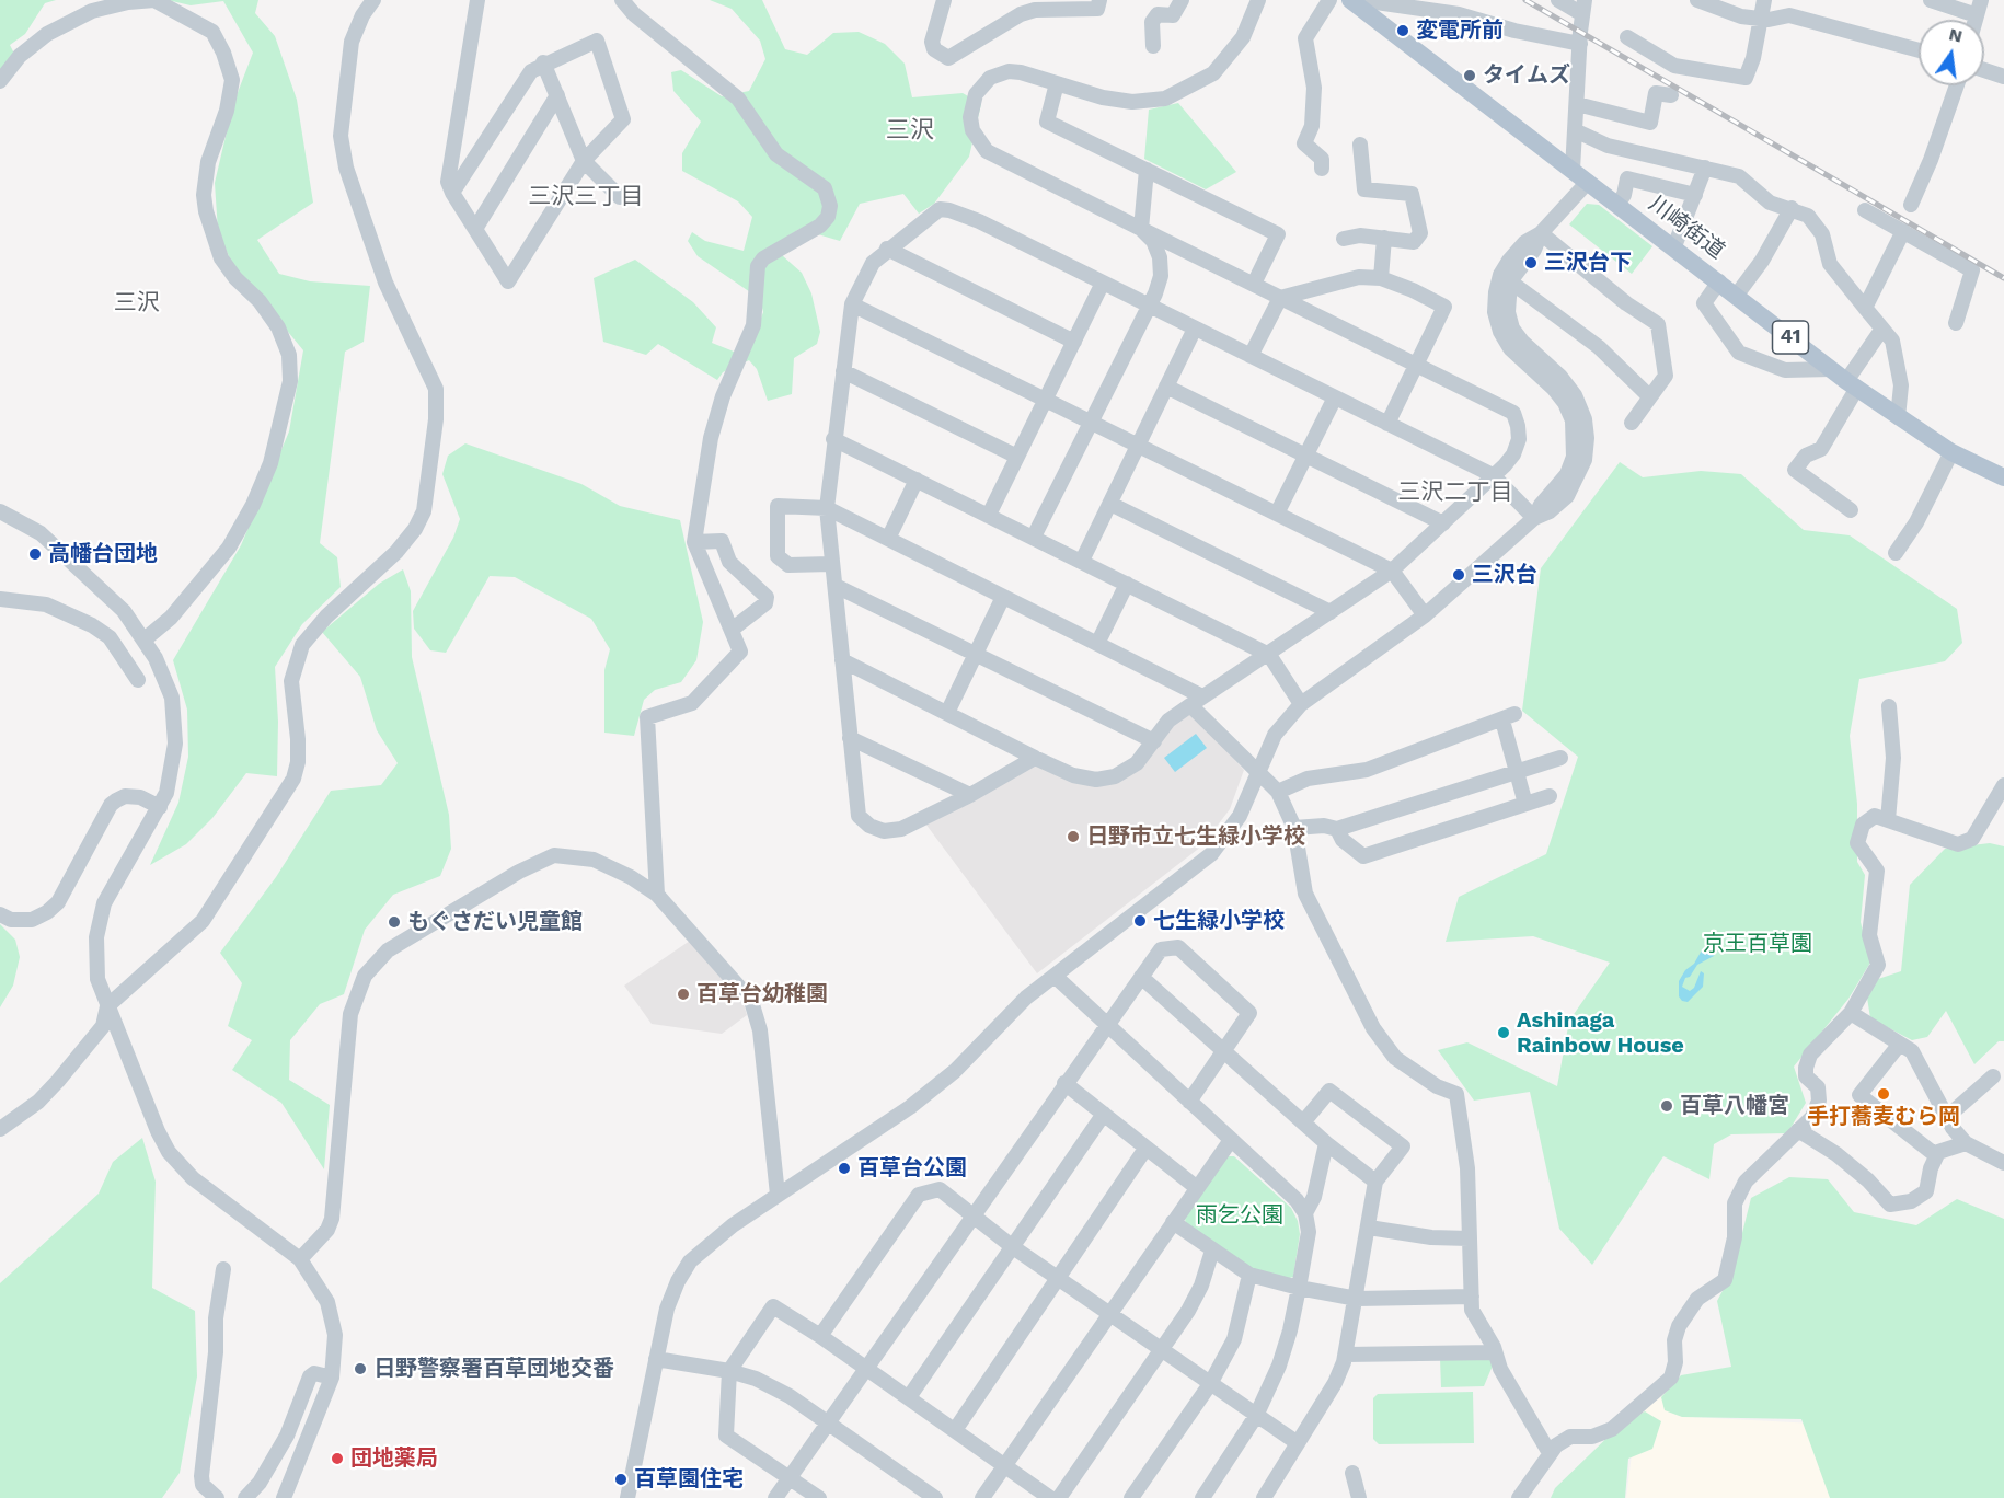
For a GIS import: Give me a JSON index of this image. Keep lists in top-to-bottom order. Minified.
{"streets":{"main road":["川崎街道","41"]},"districts":["三沢","三沢三丁目","三沢","三沢二丁目"],"parks":["京王百草園","雨乞公園"],"places":["変電所前","タイムズ","三沢台下","高幡台団地","三沢台","日野市立七生緑小学校","七生緑小学校","もぐさだい児童館","百草台幼稚園","Ashinaga Rainbow House","手打蕎麦むら岡","百草八幡宮","百草台公園","日野警察署百草団地交番","団地薬局","百草園住宅"],"north":"top"}
